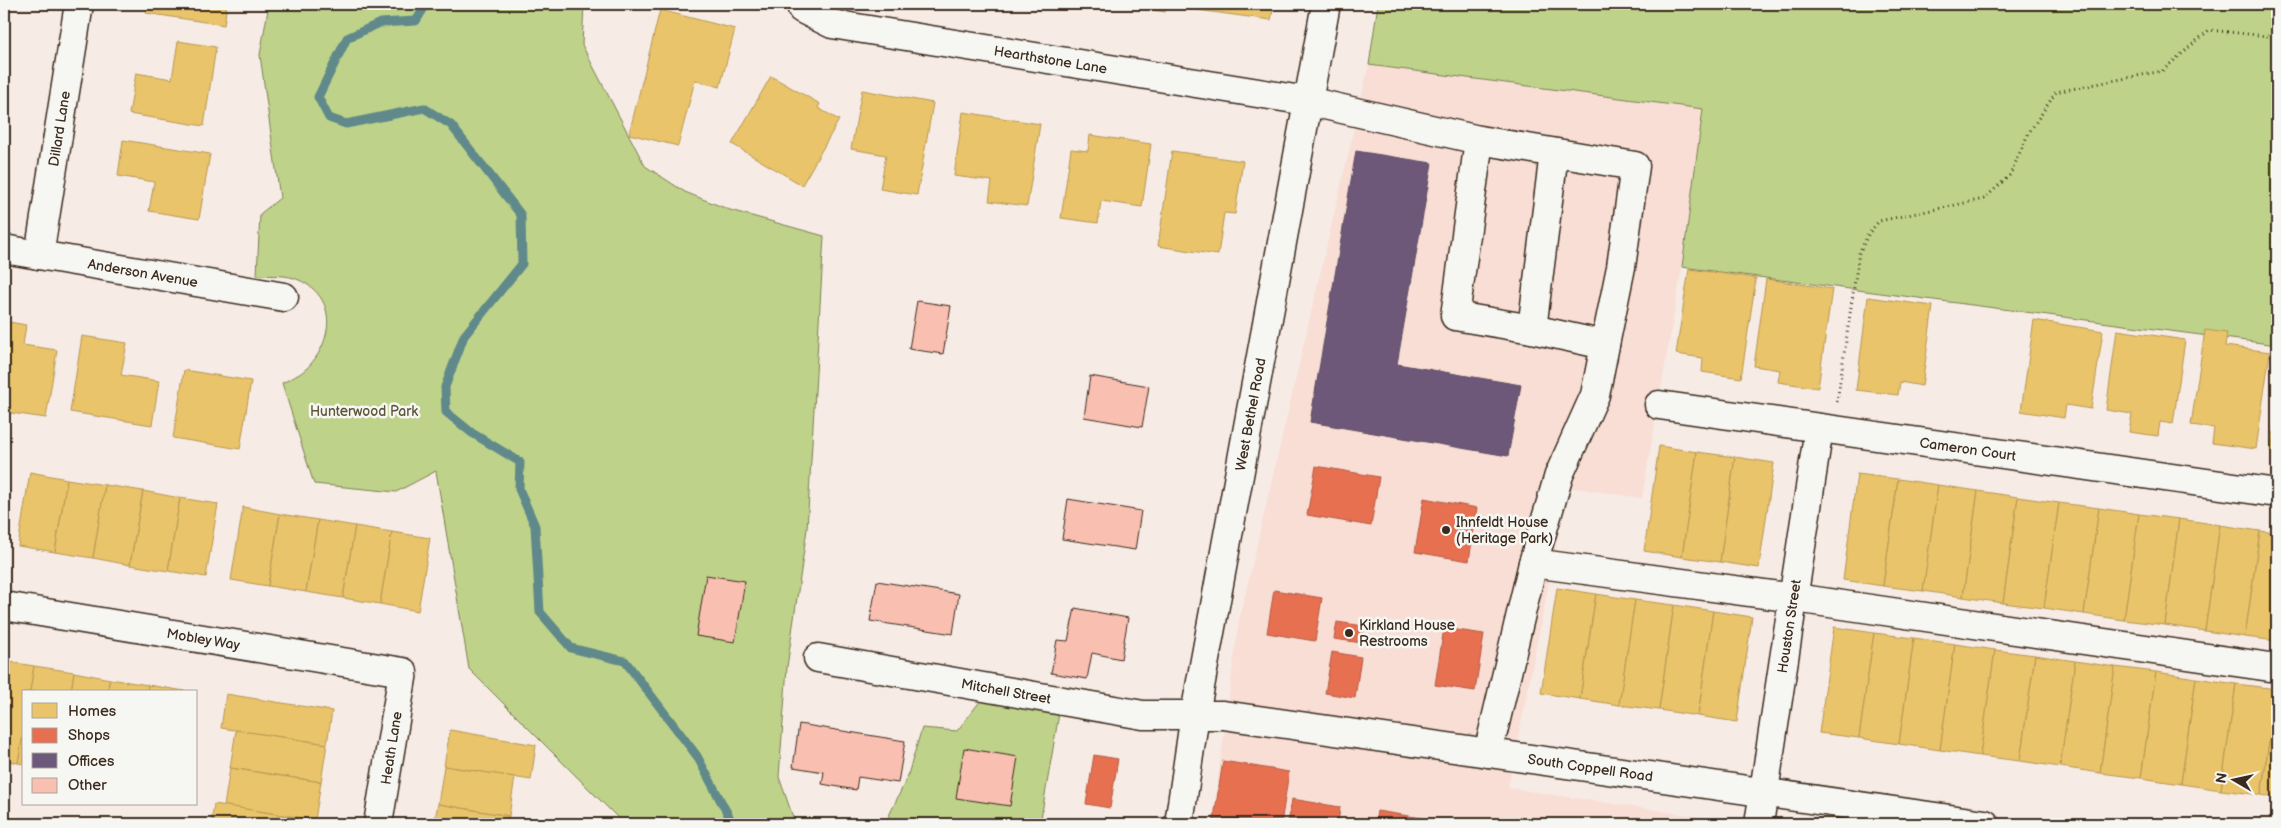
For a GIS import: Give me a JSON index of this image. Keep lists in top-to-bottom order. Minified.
{"streets":{"street":["Hearthstone Lane","Dillard Lane","Anderson Avenue","West Bethel Road","Cameron Court","Houston Street","Mobley Way","Mitchell Street","Heath Lane","South Coppell Road"]},"crossings":[["Hearthstone Lane","West Bethel Road"],["Dillard Lane","Anderson Avenue"],["West Bethel Road","Mitchell Street"],["West Bethel Road","South Coppell Road"],["Cameron Court","Houston Street"],["Houston Street","South Coppell Road"],["Mobley Way","Heath Lane"],["Mitchell Street","South Coppell Road"]],"parks":["Hunterwood Park"],"places":["Ihnfeldt House (Heritage Park)","Kirkland House Restrooms"],"legend":["Homes","Shops","Offices","Other"],"north":"left"}
